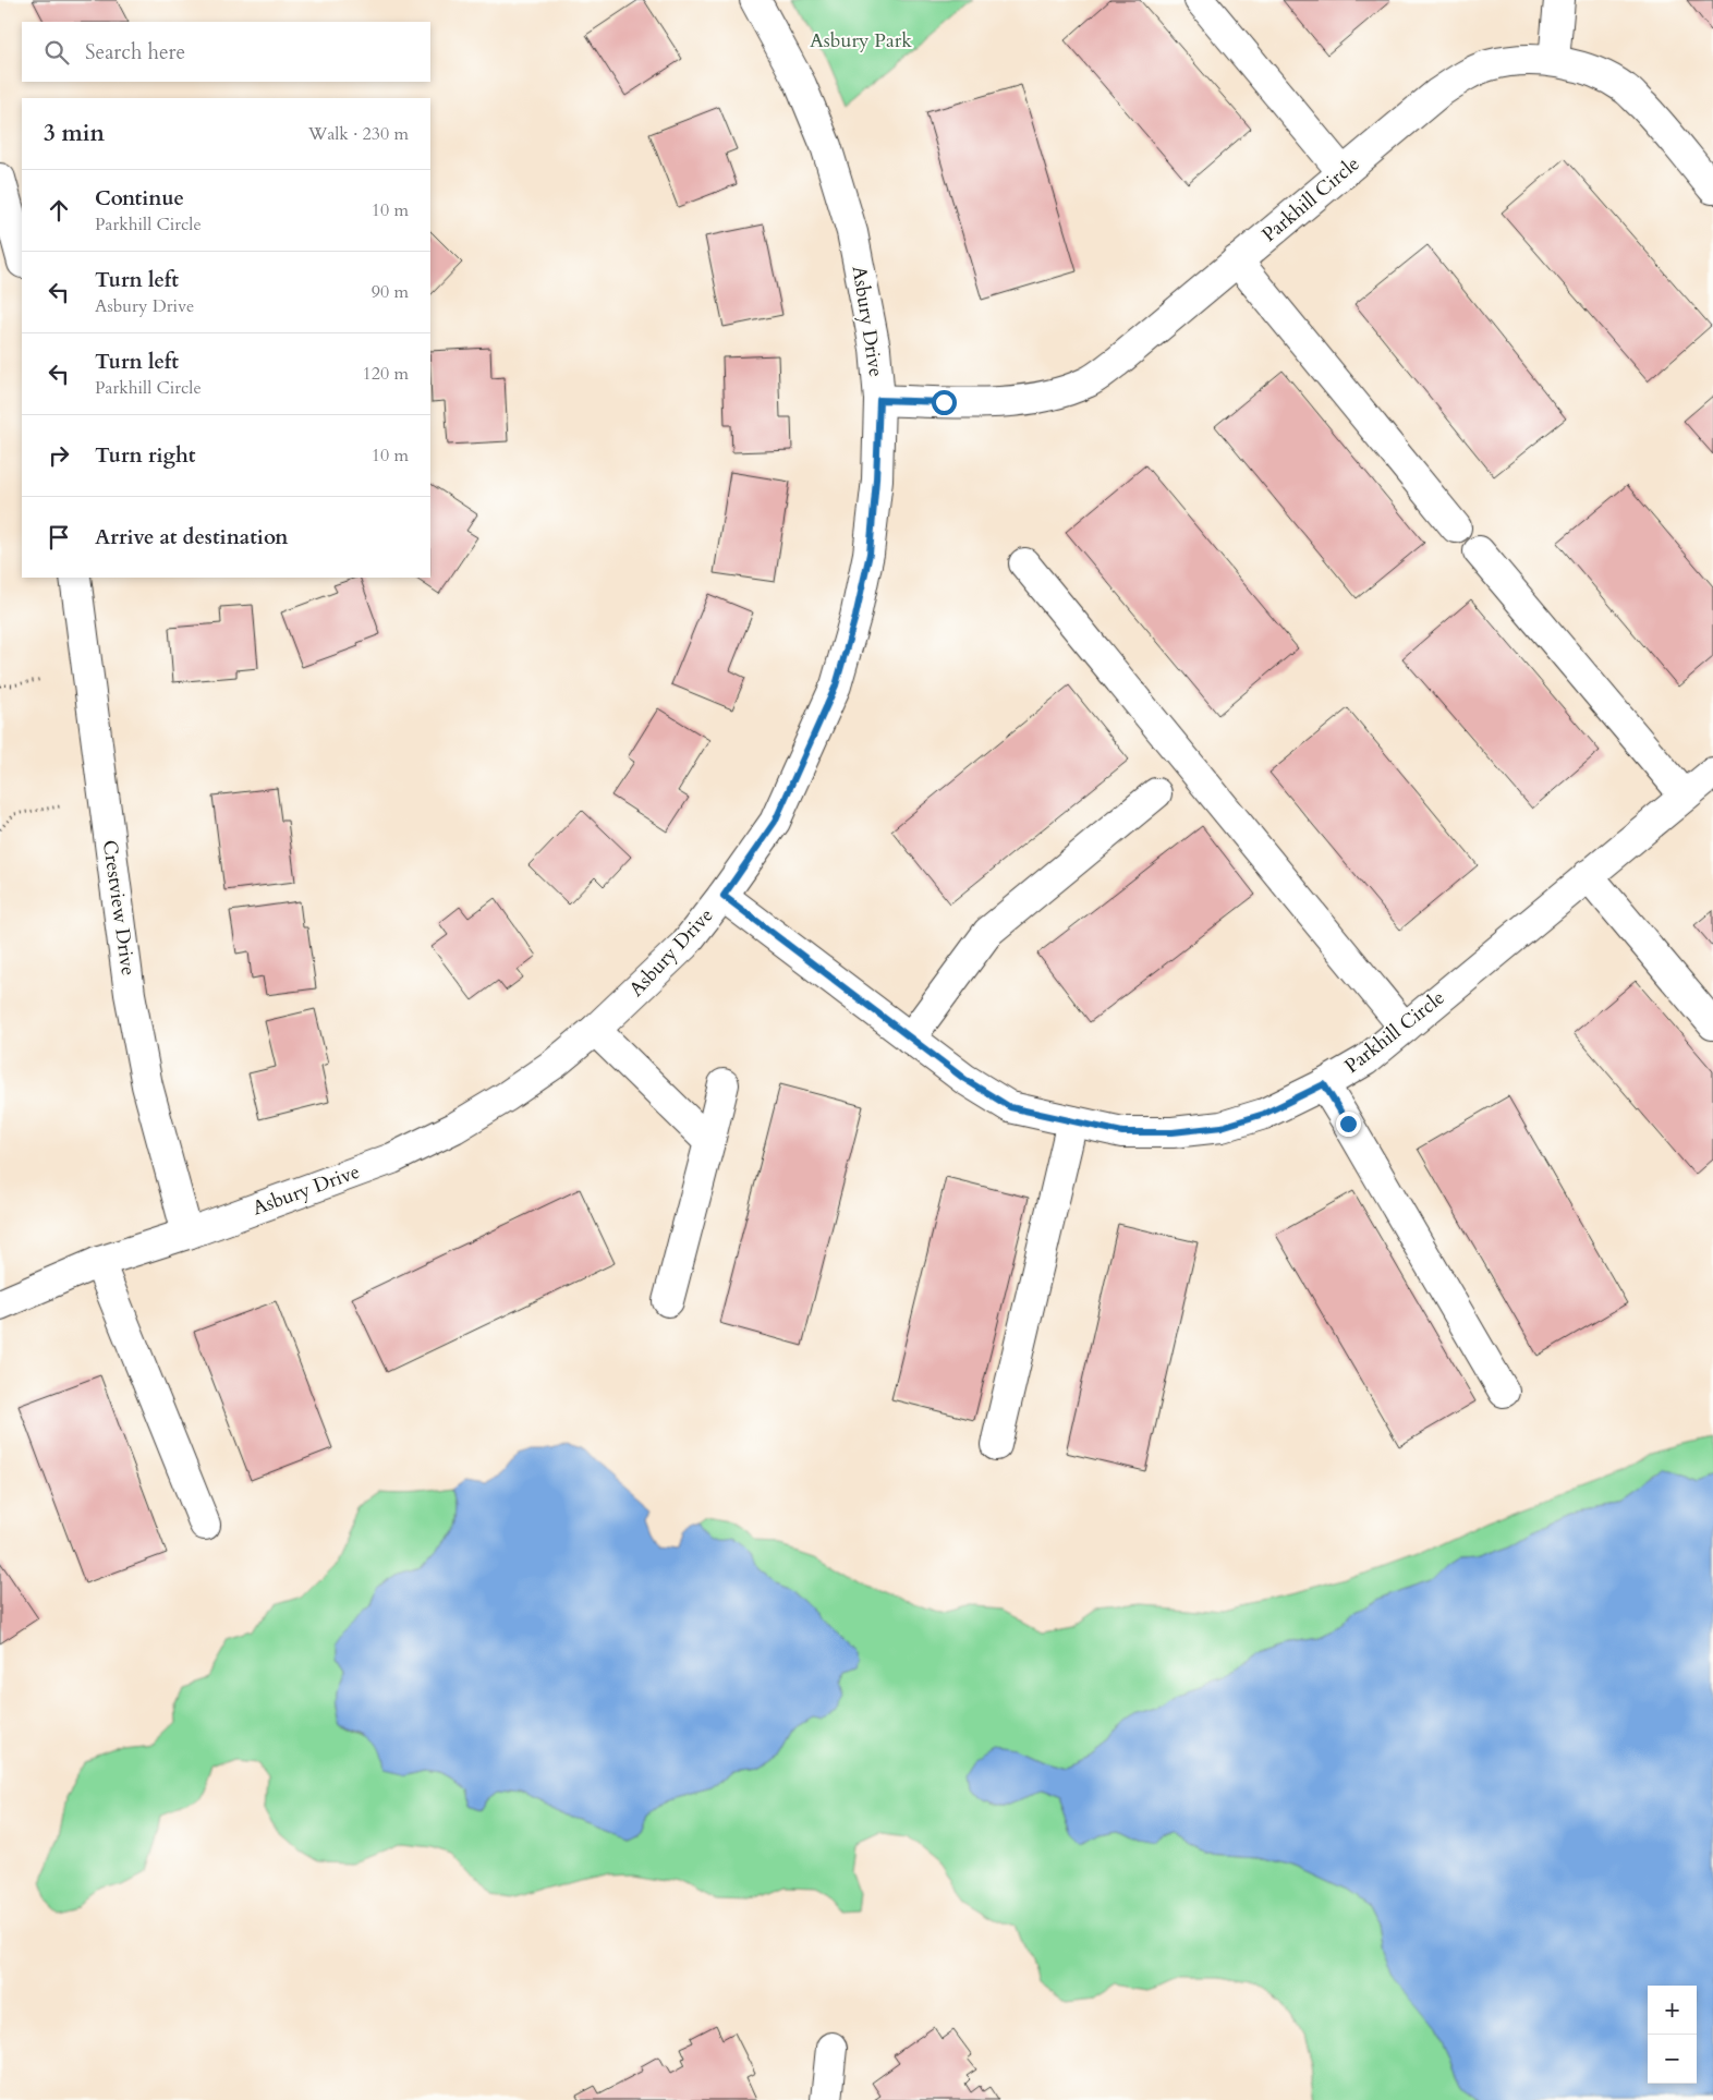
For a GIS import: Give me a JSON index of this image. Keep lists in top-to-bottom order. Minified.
{"streets":{"street":["Parkhill Circle","Asbury Drive","Crestview Drive"]},"crossings":[["Parkhill Circle","Asbury Drive"],["Asbury Drive","Crestview Drive"]],"parks":["Asbury Park"],"page":{"search":"Search here","heading":["3 min","Walk · 230 m"],"list":[["Continue","Parkhill Circle","10 m"],["Turn left","Asbury Drive","90 m"],["Turn left","Parkhill Circle","120 m"],["Turn right","10 m"],"Arrive at destination"],"map_buttons":["+","−"]}}
